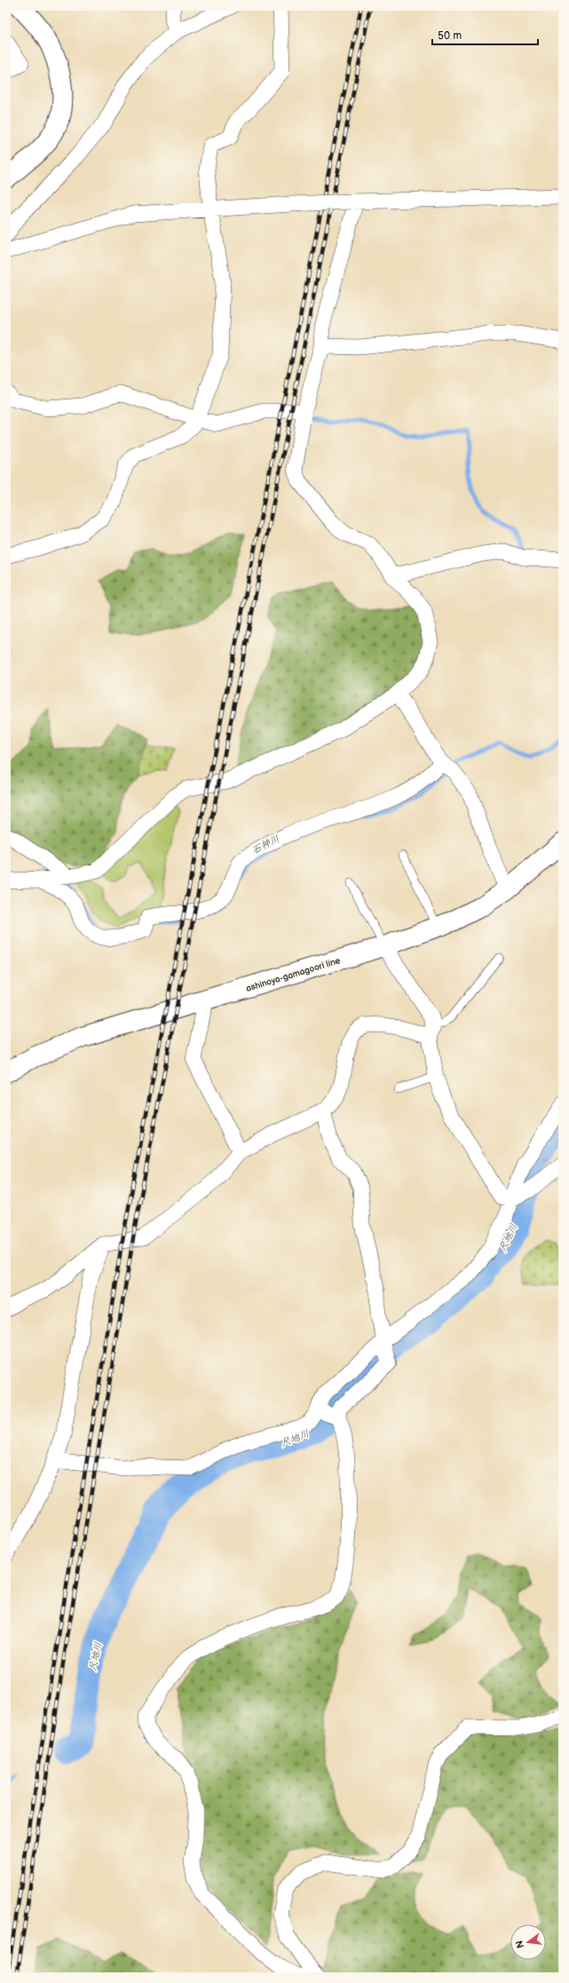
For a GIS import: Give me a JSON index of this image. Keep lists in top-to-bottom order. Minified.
{"streets":{"main road":["ashinoya-gamagoori line"]},"water":["石神川","尺地川"],"scale_bar":"50 m","north":"left"}
